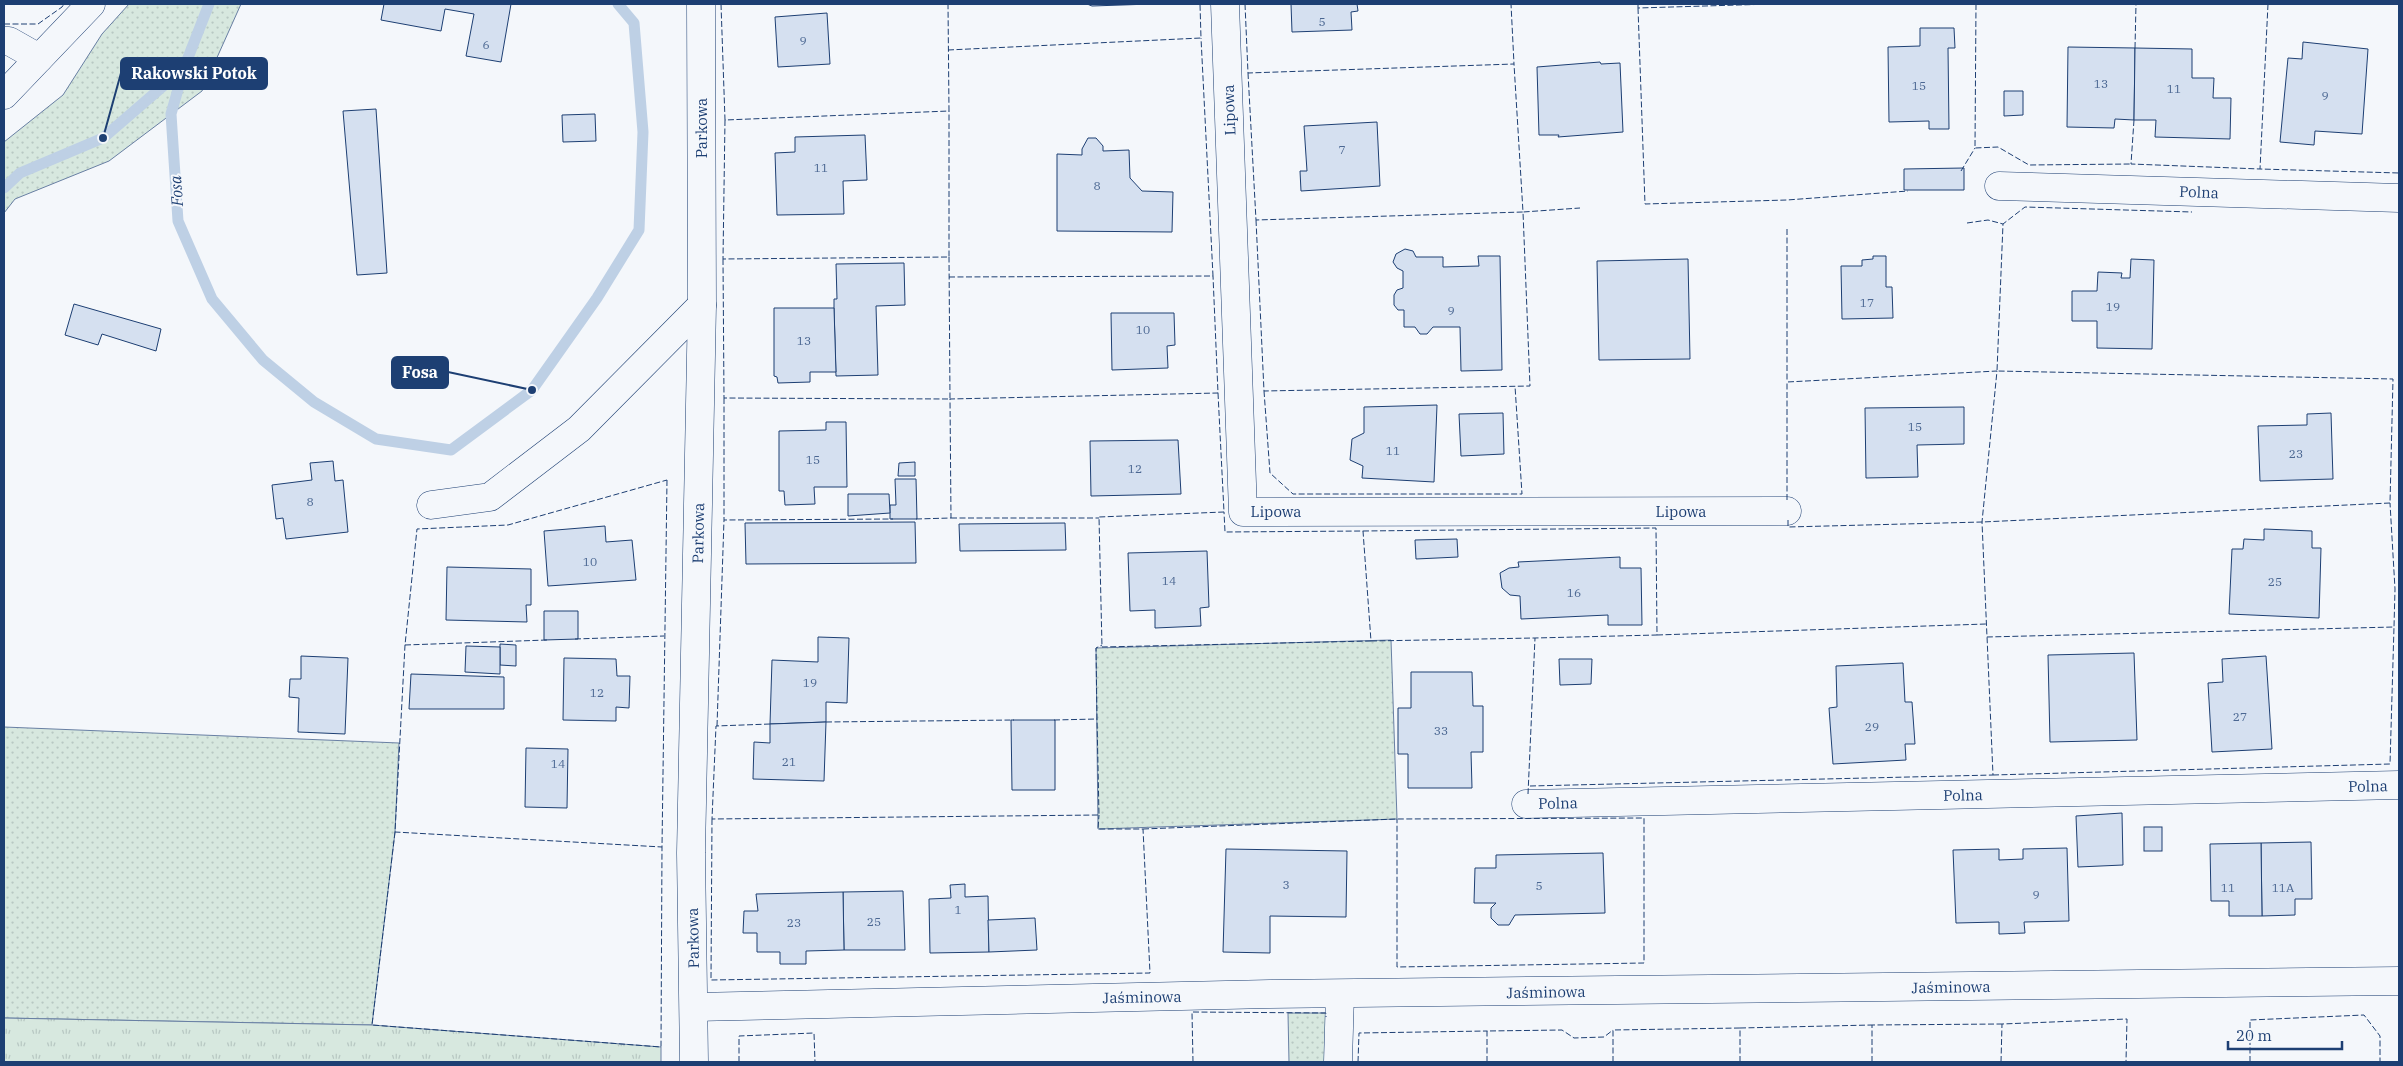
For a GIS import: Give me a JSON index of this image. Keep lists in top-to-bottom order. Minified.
{"streets":{"street":["Lipowa","Parkowa","Polna","Jaśminowa"]},"crossings":[["Parkowa","Jaśminowa"]],"water":["Fosa"],"places":["Rakowski Potok","Fosa"],"house_numbers":["5","9","6","13","15","11","9","7","11","8","17","19","9","10","13","15","11","23","15","12","8","10","14","25","16","19","12","27","29","33","21","14","3","5","11","11A","9","1","25","23"],"scale_bar":"20 m"}
